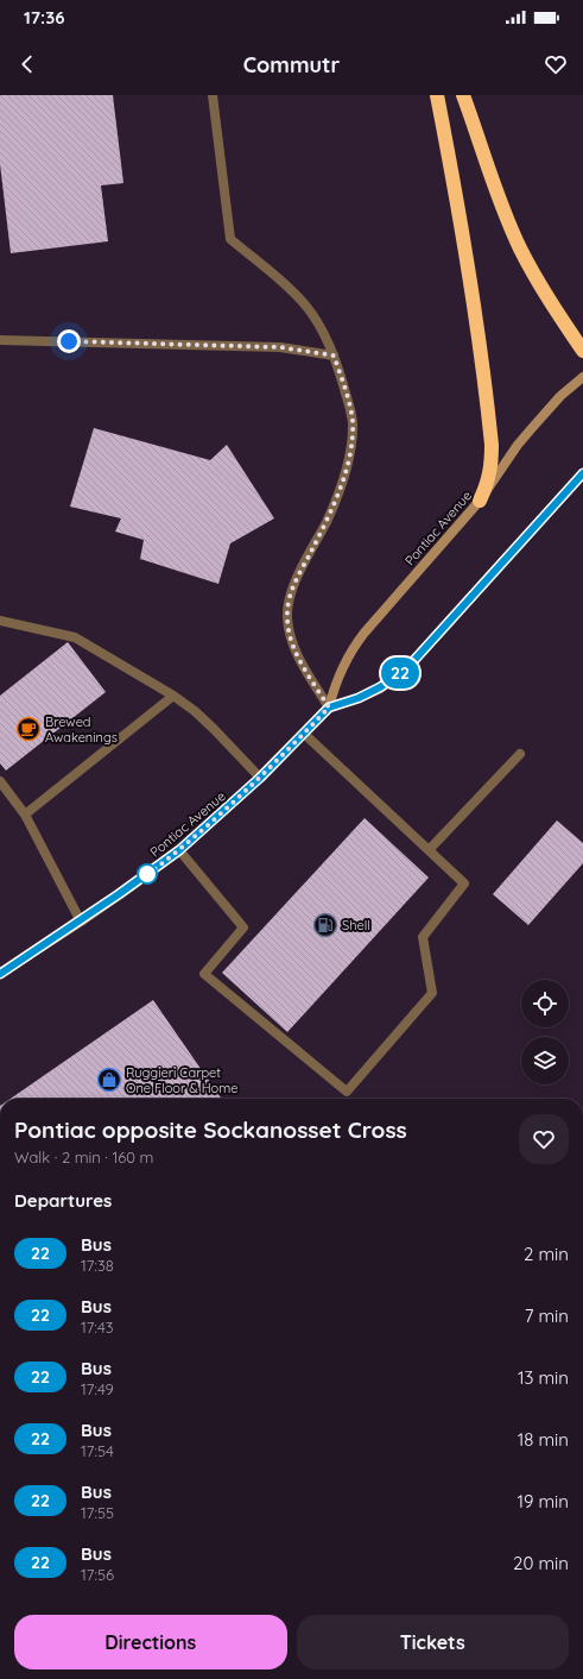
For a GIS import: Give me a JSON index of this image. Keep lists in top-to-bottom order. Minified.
{"streets":{"main road":["Pontiac Avenue"]},"places":{"cafe":["Brewed Awakenings"],"fuel station":["Shell"],"shop":["Ruggieri Carpet One Floor & Home"]},"lines":["bus line 22"],"page":{"status":"17:36","header":"Commutr","on_map":"22","heading":[["Pontiac opposite Sockanosset Cross","Walk · 2 min · 160 m"],"Departures"],"list":[{"mark":"22","name":"Bus","note":"17:38","value":"2 min"},{"mark":"22","name":"Bus","note":"17:43","value":"7 min"},{"mark":"22","name":"Bus","note":"17:49","value":"13 min"},{"mark":"22","name":"Bus","note":"17:54","value":"18 min"},{"mark":"22","name":"Bus","note":"17:55","value":"19 min"},{"mark":"22","name":"Bus","note":"17:56","value":"20 min"}],"buttons":["Directions","Tickets"]}}
